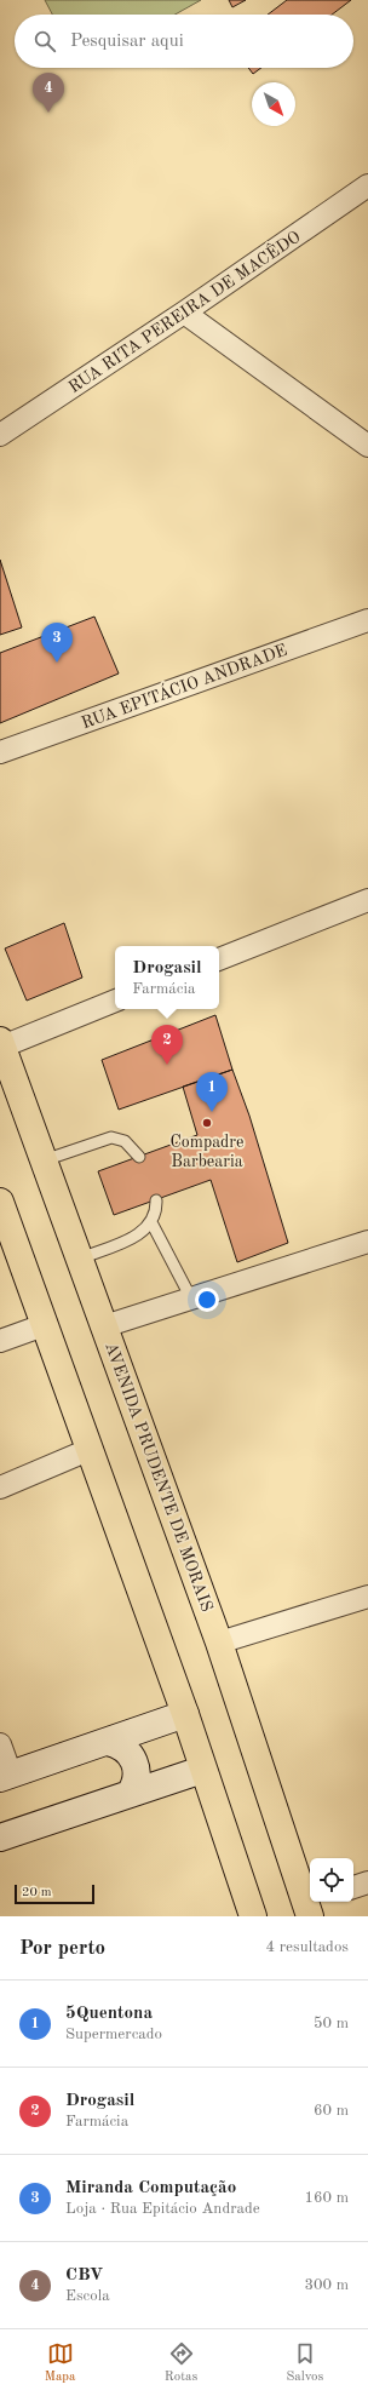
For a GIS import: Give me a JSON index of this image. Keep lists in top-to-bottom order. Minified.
{"streets":{"main road":["AVENIDA PRUDENTE DE MORAIS"],"street":["RUA RITA PEREIRA DE MACÊDO","RUA EPITÁCIO ANDRADE"]},"places":["Compadre Barbearia"],"scale_bar":"20 m","north":"bottom right","page":{"search":"Pesquisar aqui","pins":["4","3","2","1"],"popup":["Drogasil","Farmácia"],"scale":"20 m","heading":["Por perto","4 resultados"],"list":[{"mark":"1","name":"5Quentona","note":"Supermercado","value":"50 m"},{"mark":"2","name":"Drogasil","note":"Farmácia","value":"60 m"},{"mark":"3","name":"Miranda Computação","note":"Loja · Rua Epitácio Andrade","value":"160 m"},{"mark":"4","name":"CBV","note":"Escola","value":"300 m"}],"nav":["Mapa","Rotas","Salvos"]}}
